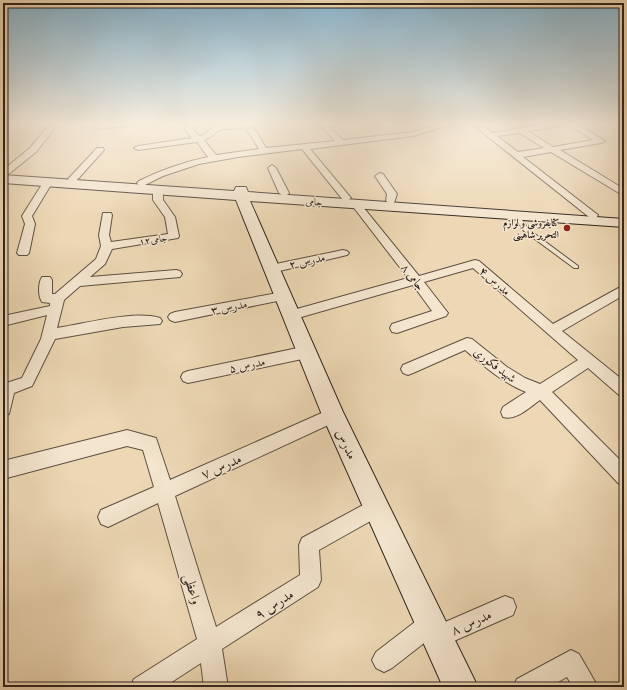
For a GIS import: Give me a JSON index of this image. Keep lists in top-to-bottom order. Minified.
{"streets":{"main road":["جامی","مدرس"],"street":["جامی۱۲","مدرس ۲","جامی ۸","مدرس ۴","مدرس ۳","مدرس ۵","شهید فکوری","مدرس ۷","واعظی","مدرس ۹","مدرس ۸"]},"crossings":[["جامی","جامی۱۲"],["جامی","جامی ۸"],["جامی","مدرس"],["مدرس ۲","مدرس"],["جامی ۸","مدرس ۴"],["مدرس ۴","مدرس ۳"],["مدرس ۴","مدرس"],["مدرس ۳","مدرس"],["مدرس ۵","مدرس"],["مدرس","مدرس ۷"],["مدرس","مدرس ۹"],["مدرس","مدرس ۸"],["مدرس ۷","واعظی"],["واعظی","مدرس ۹"]],"places":["کتابفروشی و لوازم التحریر شاهینی"]}
